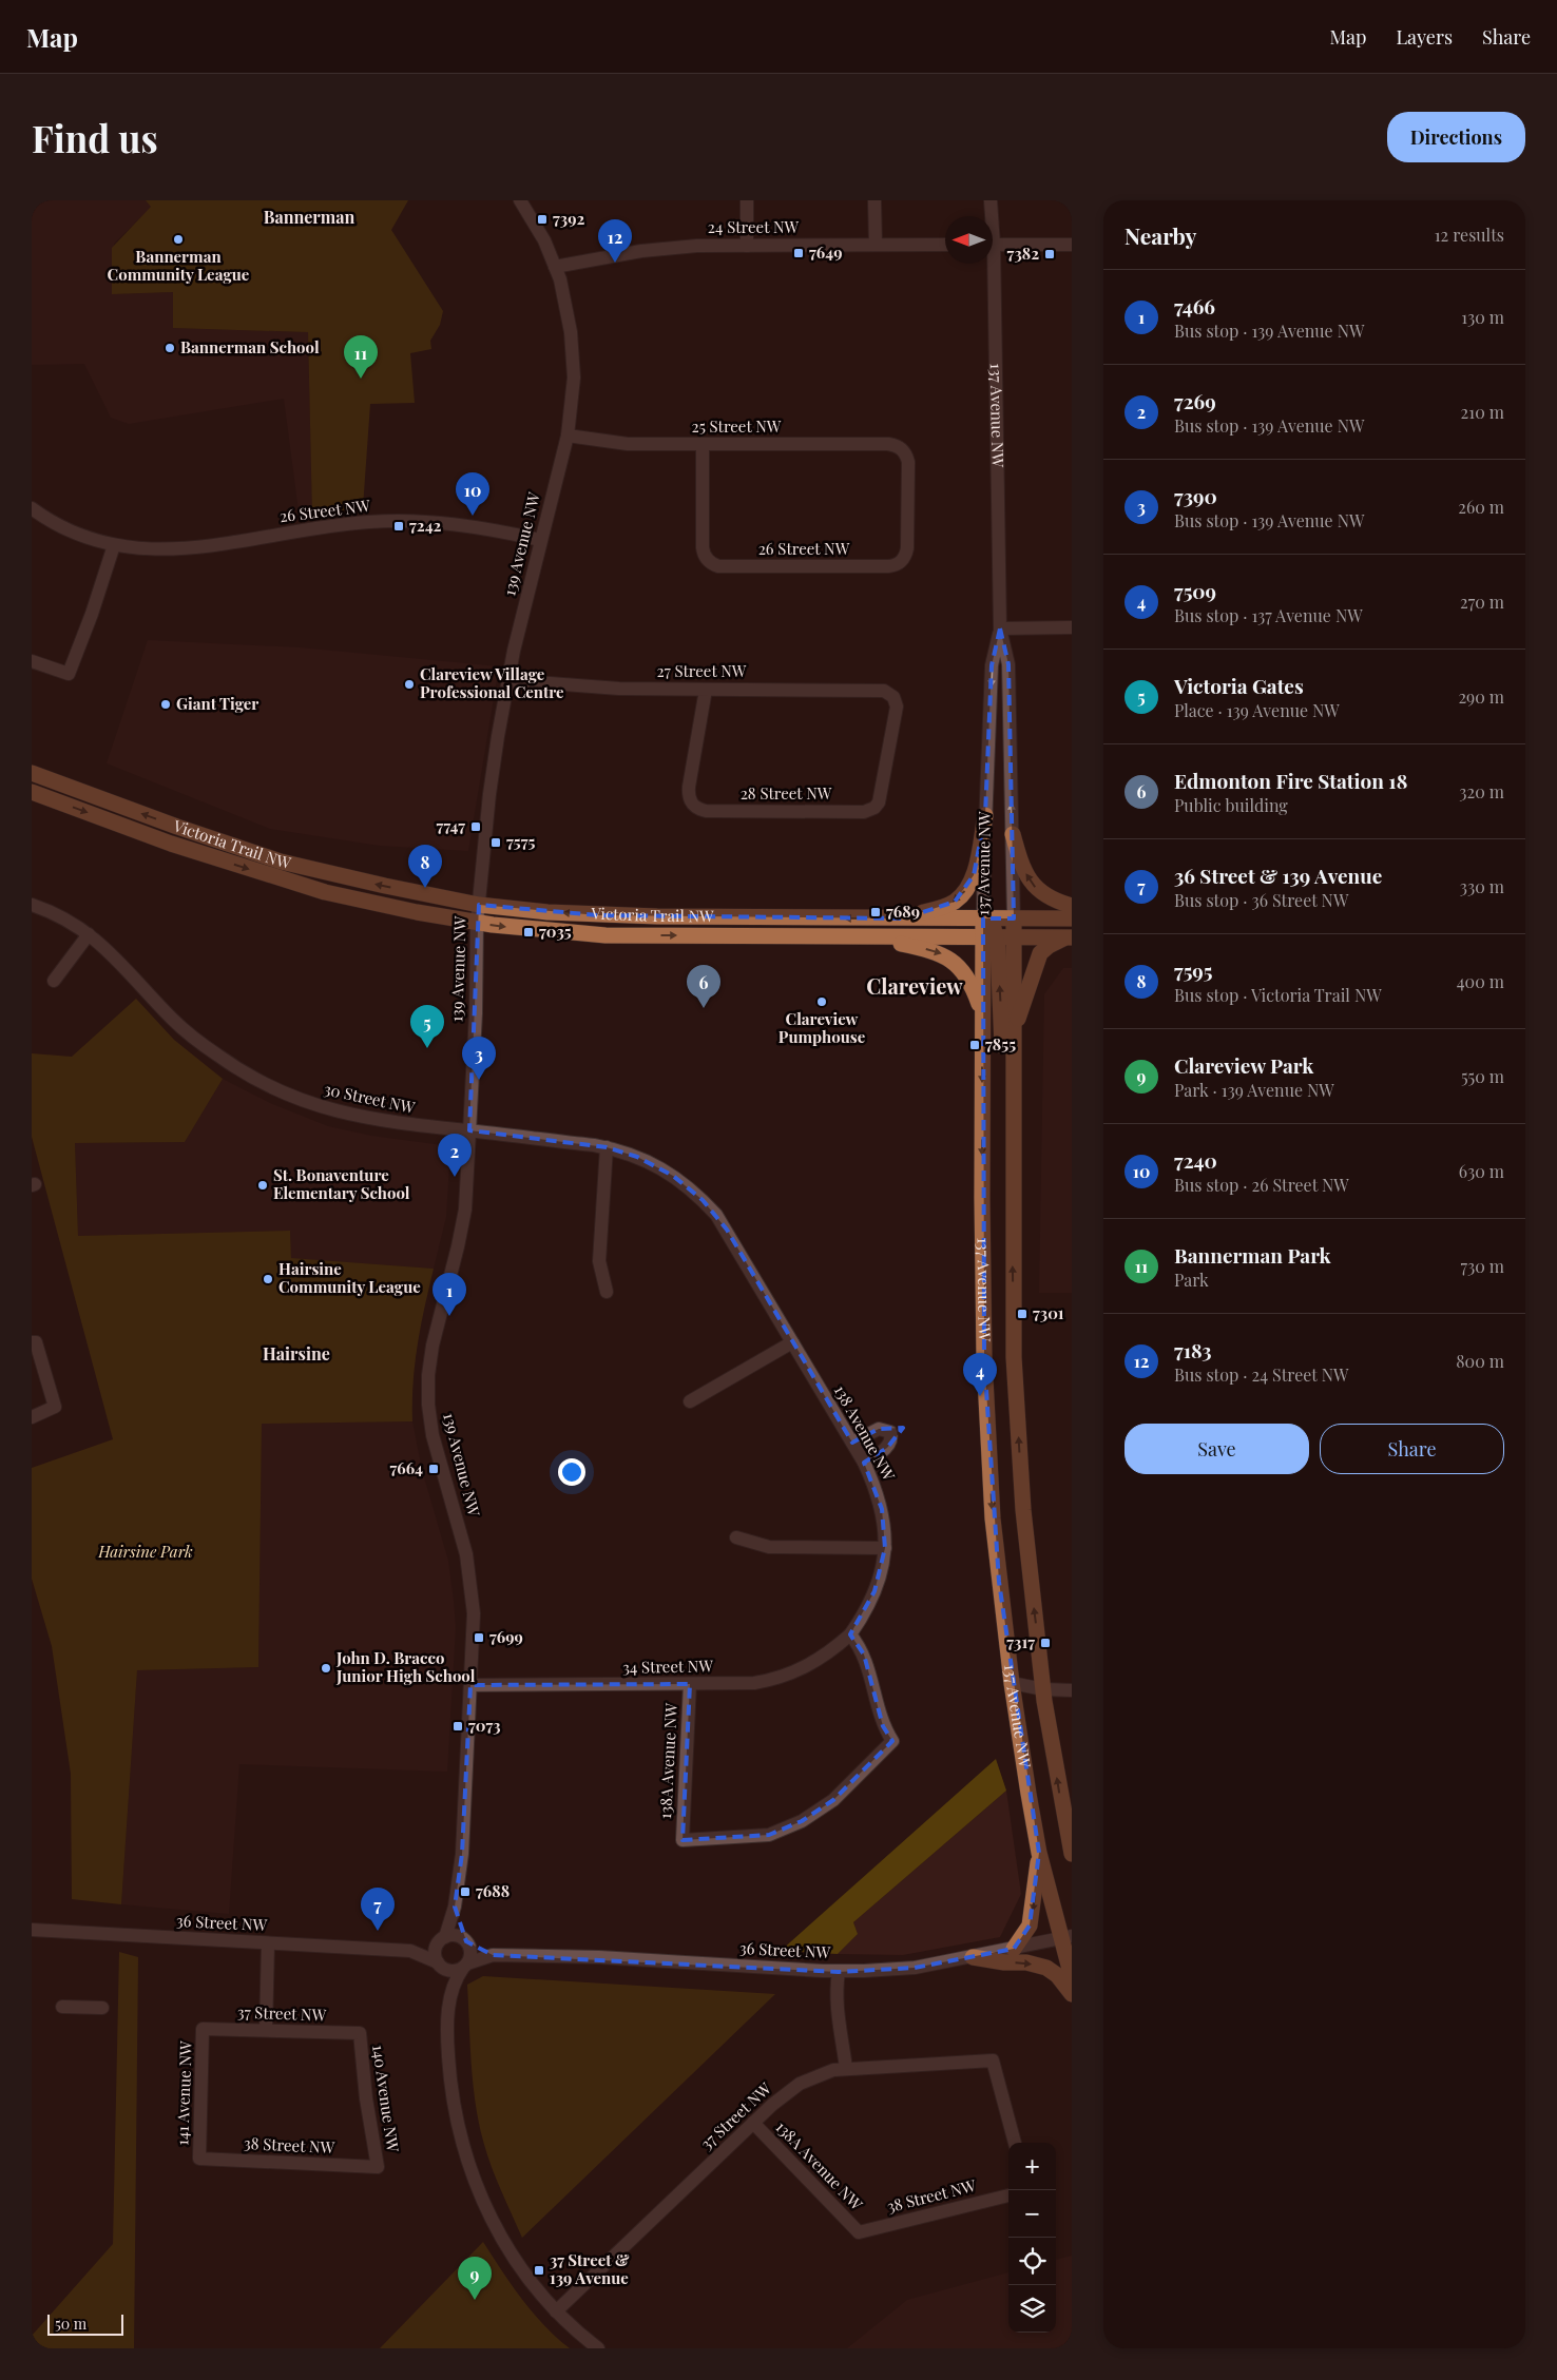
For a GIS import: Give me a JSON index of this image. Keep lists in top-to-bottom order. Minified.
{"streets":{"main road":["137 Avenue NW","Victoria Trail NW"],"street":["24 Street NW","25 Street NW","26 Street NW","139 Avenue NW","27 Street NW","28 Street NW","30 Street NW","138 Avenue NW","34 Street NW","138A Avenue NW","36 Street NW","37 Street NW","141 Avenue NW","140 Avenue NW","38 Street NW"]},"crossings":[["24 Street NW","139 Avenue NW"],["137 Avenue NW","Victoria Trail NW"],["137 Avenue NW","36 Street NW"],["25 Street NW","26 Street NW"],["25 Street NW","139 Avenue NW"],["26 Street NW","139 Avenue NW"],["139 Avenue NW","27 Street NW"],["139 Avenue NW","Victoria Trail NW"],["139 Avenue NW","30 Street NW"],["139 Avenue NW","34 Street NW"],["139 Avenue NW","36 Street NW"],["27 Street NW","28 Street NW"],["30 Street NW","138 Avenue NW"],["138 Avenue NW","34 Street NW"],["138 Avenue NW","138A Avenue NW"],["34 Street NW","138A Avenue NW"],["138A Avenue NW","37 Street NW"],["138A Avenue NW","38 Street NW"],["37 Street NW","141 Avenue NW"],["37 Street NW","140 Avenue NW"],["141 Avenue NW","38 Street NW"],["140 Avenue NW","38 Street NW"]],"districts":["Bannerman","Clareview","Hairsine"],"parks":["Hairsine Park"],"places":{"transit":["7392","7649","7382","7242","7747","7575","7689","7035","7855","7301","7664","7699","7317","7073","7688","37 Street & 139 Avenue"],"other":["Bannerman Community League","Bannerman School","Clareview Village Professional Centre","Giant Tiger","Clareview Pumphouse","St. Bonaventure Elementary School","Hairsine Community League","John D. Bracco Junior High School"]},"scale_bar":"50 m","north":"left","page":{"header":"Map","nav":["Map","Layers","Share"],"buttons":["Directions",["Save","Share"]],"title":"Find us","heading":["Nearby","12 results"],"pins":["12","11","10","8","6","5","3","2","1","4","7","9"],"list":[{"mark":"1","name":"7466","note":"Bus stop · 139 Avenue NW","value":"130 m"},{"mark":"2","name":"7269","note":"Bus stop · 139 Avenue NW","value":"210 m"},{"mark":"3","name":"7390","note":"Bus stop · 139 Avenue NW","value":"260 m"},{"mark":"4","name":"7509","note":"Bus stop · 137 Avenue NW","value":"270 m"},{"mark":"5","name":"Victoria Gates","note":"Place · 139 Avenue NW","value":"290 m"},{"mark":"6","name":"Edmonton Fire Station 18","note":"Public building","value":"320 m"},{"mark":"7","name":"36 Street & 139 Avenue","note":"Bus stop · 36 Street NW","value":"330 m"},{"mark":"8","name":"7595","note":"Bus stop · Victoria Trail NW","value":"400 m"},{"mark":"9","name":"Clareview Park","note":"Park · 139 Avenue NW","value":"550 m"},{"mark":"10","name":"7240","note":"Bus stop · 26 Street NW","value":"630 m"},{"mark":"11","name":"Bannerman Park","note":"Park","value":"730 m"},{"mark":"12","name":"7183","note":"Bus stop · 24 Street NW","value":"800 m"}],"map_buttons":["+","−"],"scale":"50 m"}}
